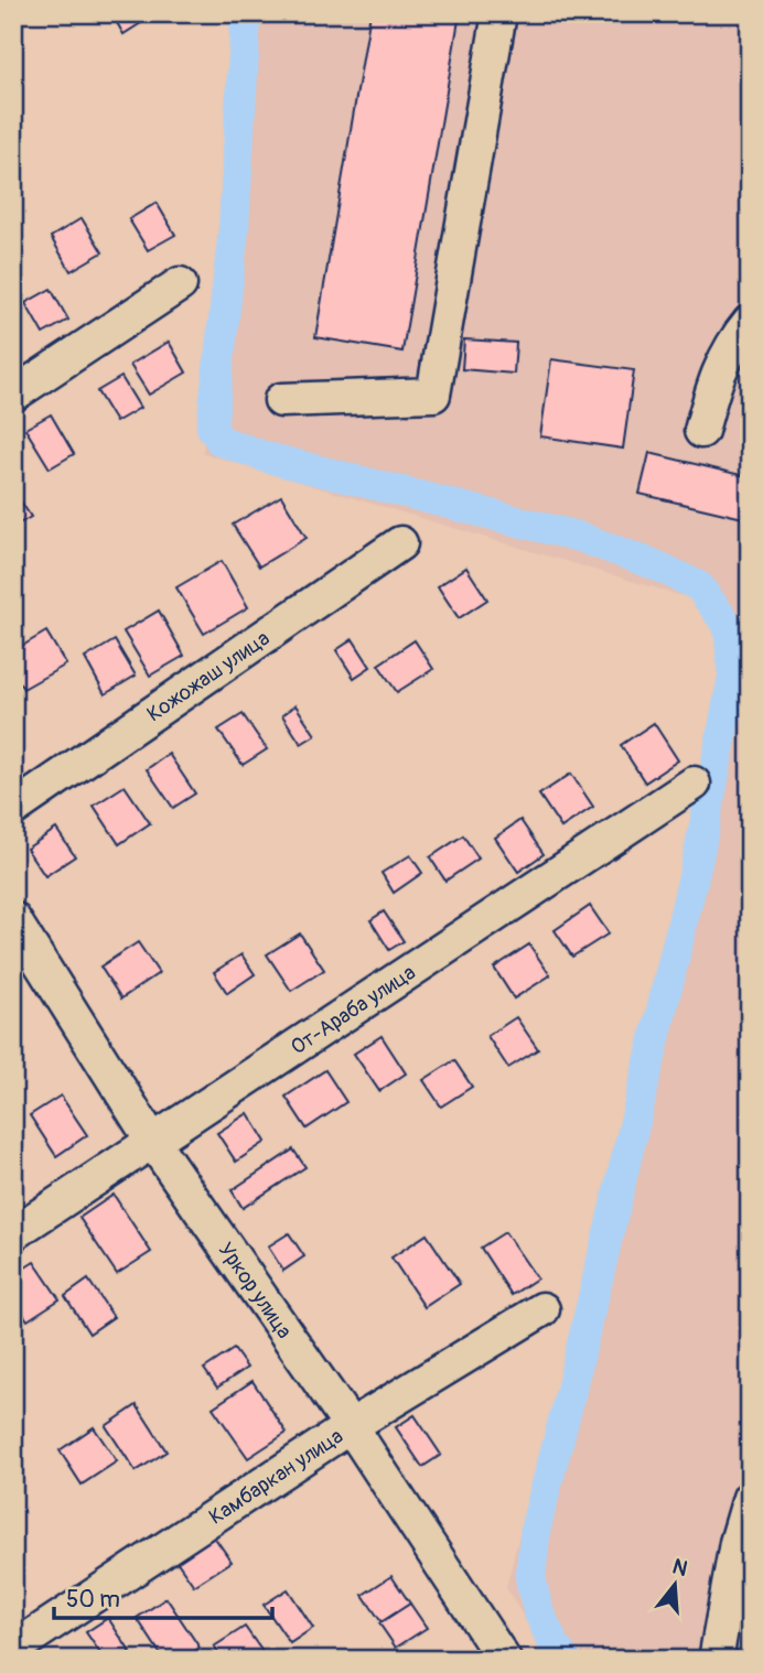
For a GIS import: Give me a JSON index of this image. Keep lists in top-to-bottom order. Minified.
{"streets":{"street":["Кожожаш улица","От-Араба улица","Уркор улица","Камбаркан улица"]},"crossings":[["От-Араба улица","Уркор улица"],["Уркор улица","Камбаркан улица"]],"scale_bar":"50 m","north":"top"}
